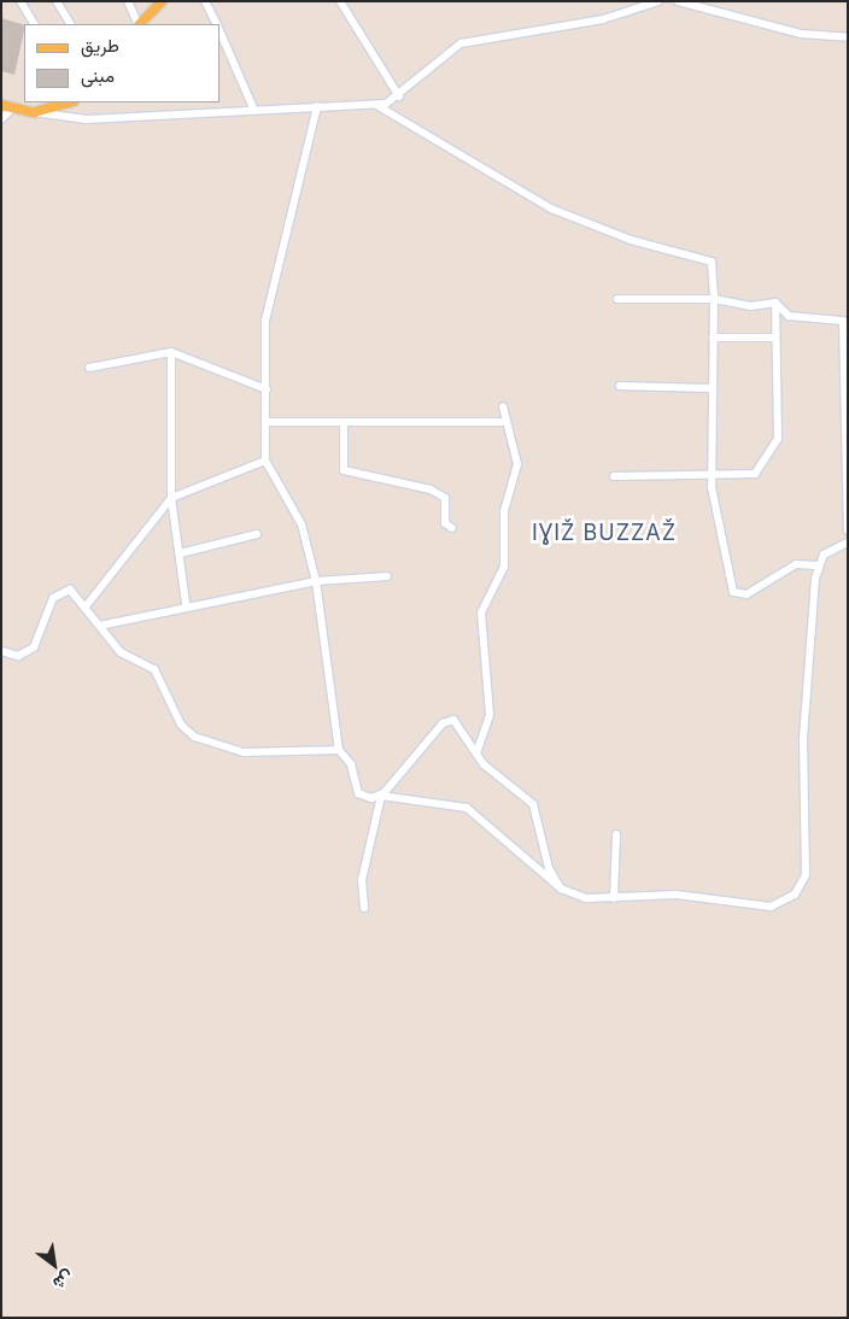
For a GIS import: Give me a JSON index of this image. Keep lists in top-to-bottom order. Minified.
{"districts":["IƔIŽ BUZZAŽ"],"legend":["طريق","مبنى"],"north":"bottom right"}
